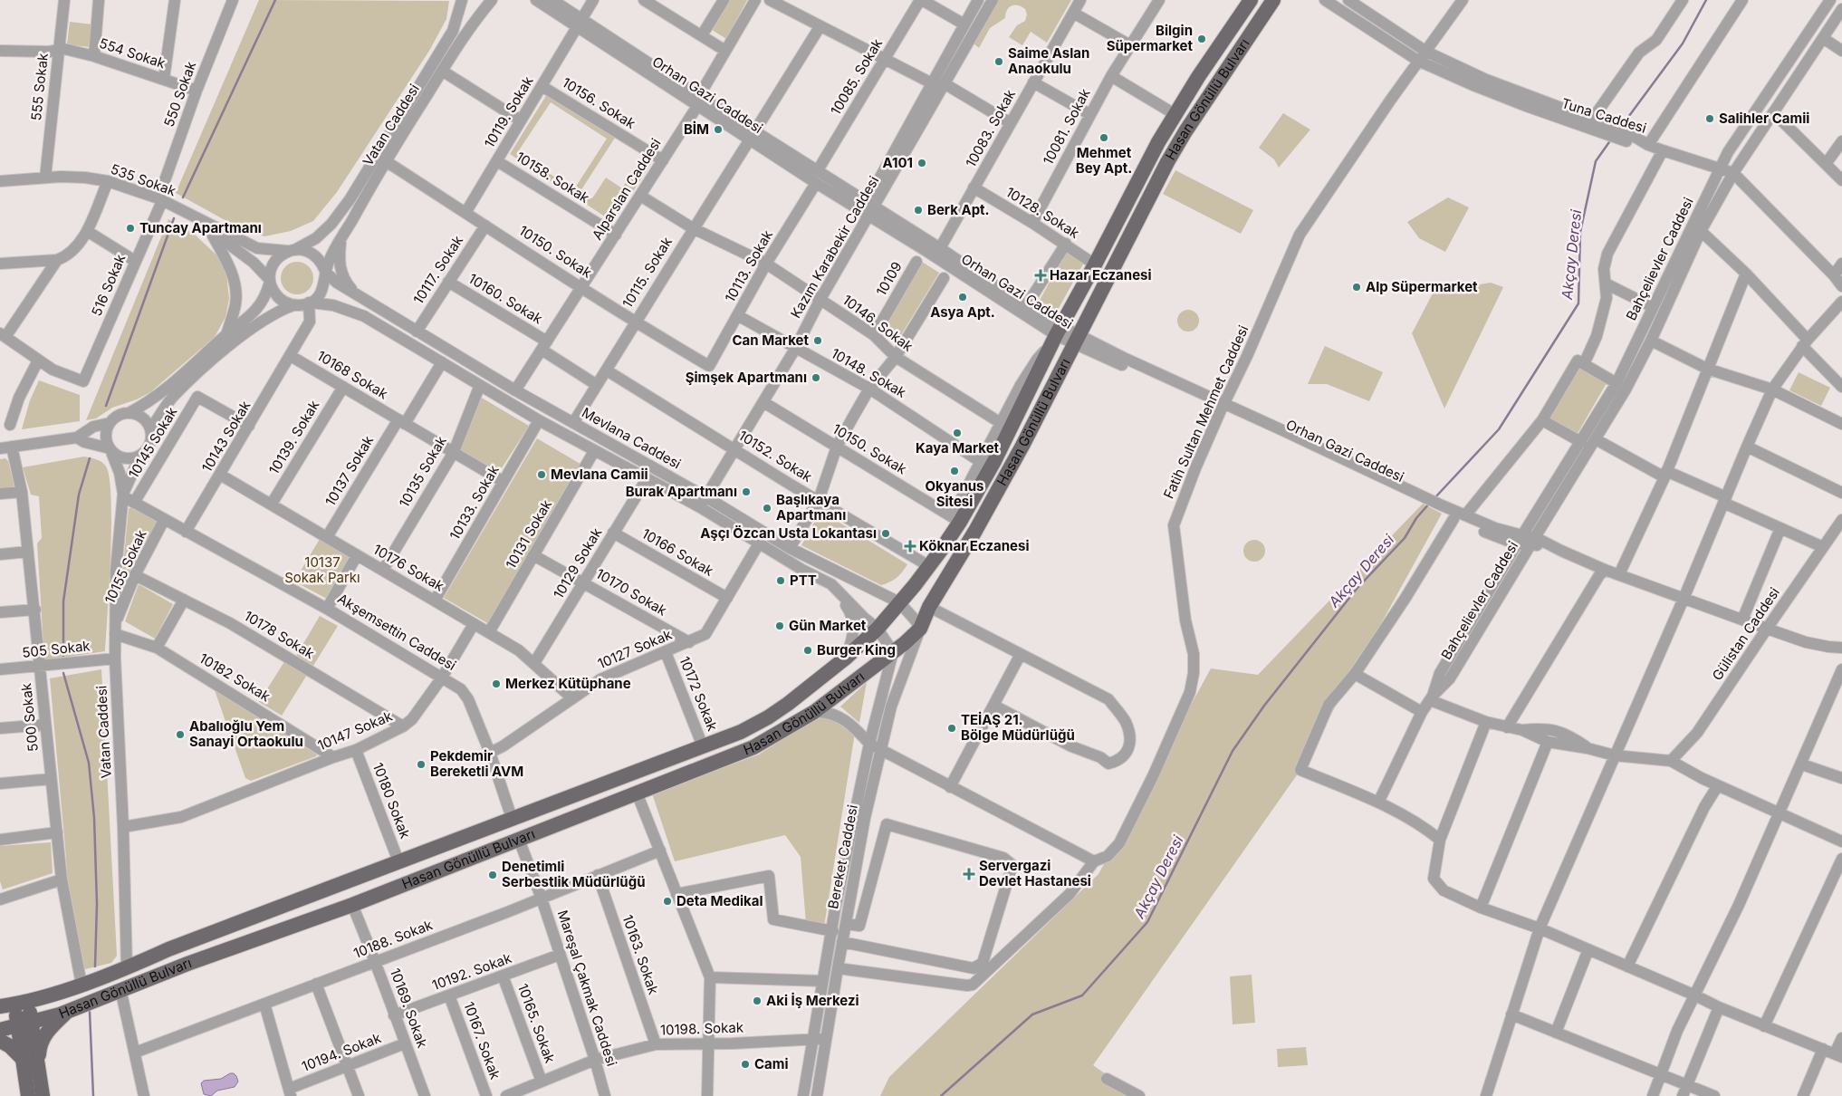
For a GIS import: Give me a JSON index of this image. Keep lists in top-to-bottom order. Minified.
{"streets":{"main road":["Hasan Gönüllü Bulvarı"],"street":["554 Sokak","10085. Sokak","555 Sokak","550 Sokak","Orhan Gazi Caddesi","10156. Sokak","10119. Sokak","Tuna Caddesi","Vatan Caddesi","10081. Sokak","10083. Sokak","10158. Sokak","535 Sokak","Alparslan Caddesi","10128. Sokak","Kazım Karabekir Caddesi","10150. Sokak","Bahçelievler Caddesi","10113. Sokak","10117. Sokak","10115. Sokak","10109","516 Sokak","10160. Sokak","10146. Sokak","10148. Sokak","10168 Sokak","Fatih Sultan Mehmet Caddesi","10143 Sokak","10139. Sokak","Mevlana Caddesi","10145 Sokak","10152. Sokak","10137 Sokak","10135 Sokak","10133. Sokak","10131 Sokak","10166 Sokak","10129 Sokak","10155 Sokak","10176 Sokak","10170 Sokak","Akşemsettin Caddesi","Gülistan Caddesi","10178 Sokak","505 Sokak","10127 Sokak","10182 Sokak","10172 Sokak","500 Sokak","10147 Sokak","10180 Sokak","Bereket Caddesi","10188. Sokak","10163. Sokak","10192. Sokak","Mareşal Çakmak Caddesi","10169. Sokak","10165. Sokak","10198. Sokak","10167. Sokak","10194. Sokak"]},"crossings":[["554 Sokak","555 Sokak"],["554 Sokak","550 Sokak"],["10085. Sokak","Orhan Gazi Caddesi"],["555 Sokak","535 Sokak"],["550 Sokak","535 Sokak"],["550 Sokak","516 Sokak"],["Orhan Gazi Caddesi","Hasan Gönüllü Bulvarı"],["Orhan Gazi Caddesi","10119. Sokak"],["Orhan Gazi Caddesi","10083. Sokak"],["Orhan Gazi Caddesi","Alparslan Caddesi"],["Orhan Gazi Caddesi","Kazım Karabekir Caddesi"],["Orhan Gazi Caddesi","Bahçelievler Caddesi"],["Orhan Gazi Caddesi","10113. Sokak"],["Orhan Gazi Caddesi","10115. Sokak"],["Orhan Gazi Caddesi","Fatih Sultan Mehmet Caddesi"],["Hasan Gönüllü Bulvarı","Vatan Caddesi"],["Hasan Gönüllü Bulvarı","10128. Sokak"],["Hasan Gönüllü Bulvarı","10150. Sokak"],["Hasan Gönüllü Bulvarı","Mevlana Caddesi"],["Hasan Gönüllü Bulvarı","10152. Sokak"],["Hasan Gönüllü Bulvarı","Akşemsettin Caddesi"],["Hasan Gönüllü Bulvarı","10172 Sokak"],["Hasan Gönüllü Bulvarı","500 Sokak"],["Hasan Gönüllü Bulvarı","10180 Sokak"],["Hasan Gönüllü Bulvarı","Bereket Caddesi"],["Hasan Gönüllü Bulvarı","Mareşal Çakmak Caddesi"],["Hasan Gönüllü Bulvarı","10169. Sokak"],["10156. Sokak","10119. Sokak"],["10156. Sokak","Alparslan Caddesi"],["10119. Sokak","10158. Sokak"],["10119. Sokak","10150. Sokak"],["Tuna Caddesi","Bahçelievler Caddesi"],["Tuna Caddesi","Fatih Sultan Mehmet Caddesi"],["Vatan Caddesi","535 Sokak"],["Vatan Caddesi","10150. Sokak"],["Vatan Caddesi","10143 Sokak"],["Vatan Caddesi","Mevlana Caddesi"],["Vatan Caddesi","10155 Sokak"],["Vatan Caddesi","Akşemsettin Caddesi"],["Vatan Caddesi","505 Sokak"],["Vatan Caddesi","10182 Sokak"],["Vatan Caddesi","10147 Sokak"],["10081. Sokak","10128. Sokak"],["10083. Sokak","10128. Sokak"],["10158. Sokak","Alparslan Caddesi"],["535 Sokak","516 Sokak"],["535 Sokak","10143 Sokak"],["535 Sokak","Mevlana Caddesi"],["Alparslan Caddesi","10150. Sokak"],["Alparslan Caddesi","10160. Sokak"],["Alparslan Caddesi","10146. Sokak"],["Alparslan Caddesi","Mevlana Caddesi"],["Kazım Karabekir Caddesi","10150. Sokak"],["Kazım Karabekir Caddesi","10146. Sokak"],["Kazım Karabekir Caddesi","10148. Sokak"],["Kazım Karabekir Caddesi","Mevlana Caddesi"],["Kazım Karabekir Caddesi","10152. Sokak"],["10150. Sokak","10113. Sokak"],["10150. Sokak","10117. Sokak"],["10150. Sokak","10115. Sokak"],["Bahçelievler Caddesi","Gülistan Caddesi"],["10113. Sokak","10146. Sokak"],["10113. Sokak","10148. Sokak"],["10117. Sokak","10160. Sokak"],["10117. Sokak","Mevlana Caddesi"],["10115. Sokak","10160. Sokak"],["10115. Sokak","10146. Sokak"],["10115. Sokak","Mevlana Caddesi"],["10115. Sokak","10152. Sokak"],["10109","10146. Sokak"],["10168 Sokak","10143 Sokak"],["10168 Sokak","10139. Sokak"],["10168 Sokak","10137 Sokak"],["10168 Sokak","10135 Sokak"],["10168 Sokak","10133. Sokak"],["10143 Sokak","Mevlana Caddesi"],["10143 Sokak","10145 Sokak"],["10143 Sokak","10176 Sokak"],["10143 Sokak","Akşemsettin Caddesi"],["10139. Sokak","10176 Sokak"],["Mevlana Caddesi","10137 Sokak"],["Mevlana Caddesi","10135 Sokak"],["Mevlana Caddesi","10133. Sokak"],["Mevlana Caddesi","10131 Sokak"],["Mevlana Caddesi","10129 Sokak"],["Mevlana Caddesi","10127 Sokak"],["Mevlana Caddesi","Bereket Caddesi"],["10145 Sokak","Akşemsettin Caddesi"],["10137 Sokak","10176 Sokak"],["10135 Sokak","10176 Sokak"],["10133. Sokak","10176 Sokak"],["10131 Sokak","10176 Sokak"],["10131 Sokak","10170 Sokak"],["10166 Sokak","10129 Sokak"],["10166 Sokak","10127 Sokak"],["10129 Sokak","10176 Sokak"],["10129 Sokak","10170 Sokak"],["10155 Sokak","Akşemsettin Caddesi"],["10155 Sokak","10178 Sokak"],["10155 Sokak","10182 Sokak"],["10176 Sokak","10127 Sokak"],["10176 Sokak","10147 Sokak"],["10170 Sokak","10127 Sokak"],["Akşemsettin Caddesi","10127 Sokak"],["Akşemsettin Caddesi","10147 Sokak"],["10178 Sokak","10147 Sokak"],["505 Sokak","500 Sokak"],["10127 Sokak","10172 Sokak"],["10182 Sokak","10147 Sokak"],["10147 Sokak","10180 Sokak"],["Bereket Caddesi","10198. Sokak"],["10188. Sokak","10163. Sokak"],["10188. Sokak","Mareşal Çakmak Caddesi"],["10188. Sokak","10169. Sokak"],["10163. Sokak","10198. Sokak"],["10192. Sokak","Mareşal Çakmak Caddesi"],["10192. Sokak","10169. Sokak"],["10192. Sokak","10165. Sokak"],["10192. Sokak","10167. Sokak"],["Mareşal Çakmak Caddesi","10198. Sokak"],["10169. Sokak","10194. Sokak"],["10165. Sokak","10198. Sokak"]],"water":["Akçay Deresi"],"parks":["10137 Sokak Parkı"],"places":{"other":["Bilgin Süpermarket","Saime Aslan Anaokulu","Salihler Camii","BİM","Mehmet Bey Apt.","A101","Berk Apt.","Tuncay Apartmanı","Alp Süpermarket","Asya Apt.","Can Market","Şimşek Apartmanı","Kaya Market","Okyanus Sitesi","Mevlana Camii","Burak Apartmanı","Başlıkaya Apartmanı","Aşçı Özcan Usta Lokantası","PTT","Gün Market","Burger King","Merkez Kütüphane","TEİAŞ 21. Bölge Müdürlüğü","Abalıoğlu Yem Sanayi Ortaokulu","Pekdemir Bereketli AVM","Denetimli Serbestlik Müdürlüğü","Deta Medikal","Aki İş Merkezi","Cami"],"health":["Hazar Eczanesi","Köknar Eczanesi","Servergazi Devlet Hastanesi"]}}
